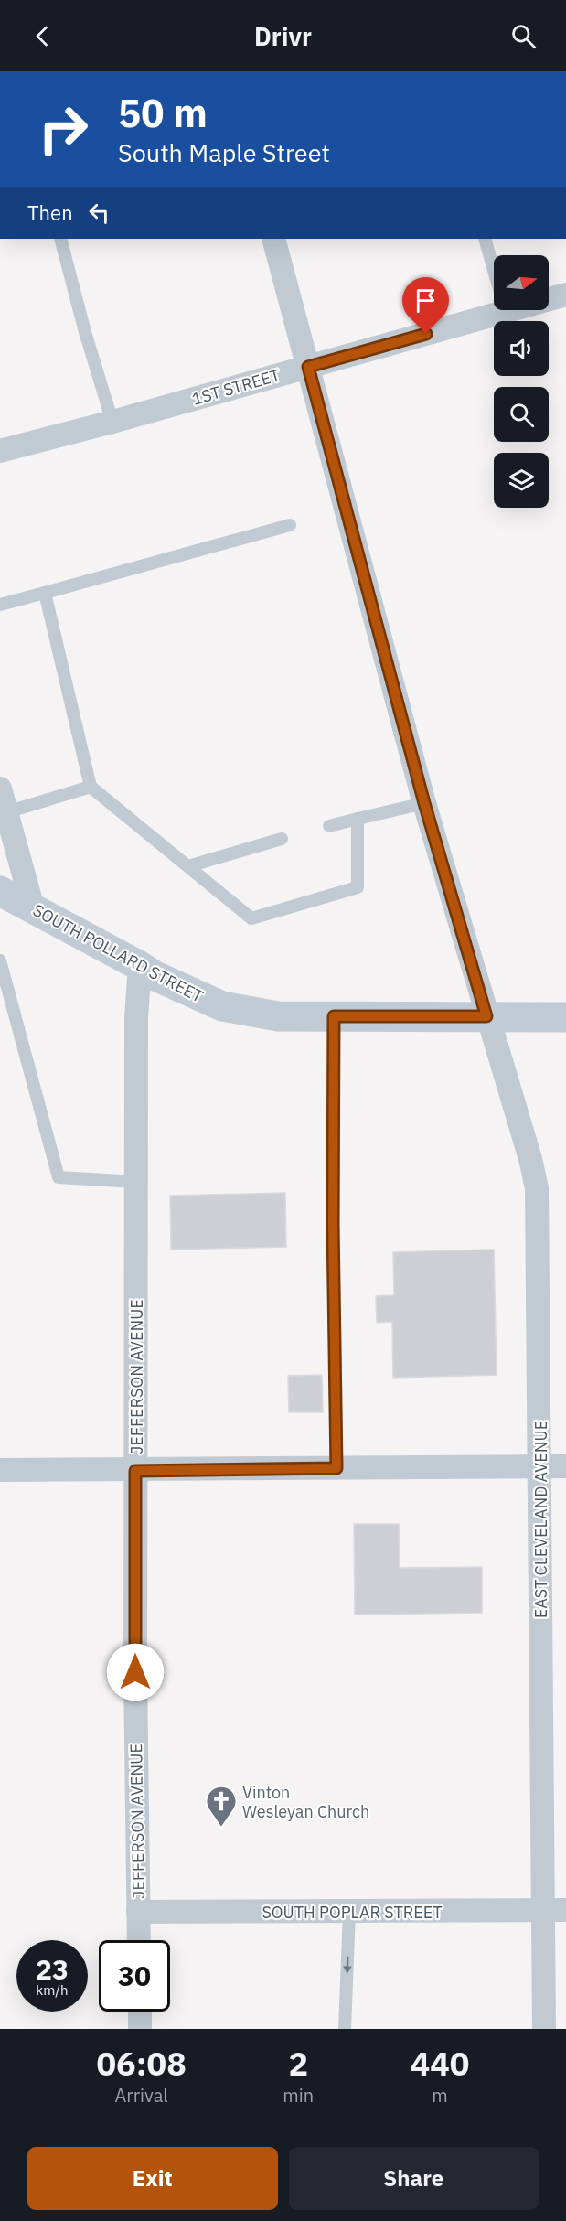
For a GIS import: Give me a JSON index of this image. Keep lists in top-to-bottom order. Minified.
{"streets":{"main road":["SOUTH POLLARD STREET"],"street":["1ST STREET","JEFFERSON AVENUE","EAST CLEVELAND AVENUE","SOUTH POPLAR STREET"]},"crossings":[["1ST STREET","EAST CLEVELAND AVENUE"],["SOUTH POLLARD STREET","JEFFERSON AVENUE"],["SOUTH POLLARD STREET","EAST CLEVELAND AVENUE"],["JEFFERSON AVENUE","SOUTH POPLAR STREET"],["EAST CLEVELAND AVENUE","SOUTH POPLAR STREET"]],"places":{"church":["Vinton Wesleyan Church"]},"north":"right","page":{"header":"Drivr","turn":["50 m","South Maple Street"],"then":"Then","speed":"23 km/h","limit":"30","eta":["06:08","Arrival","2","min","440","m"],"buttons":["Exit","Share"]}}
